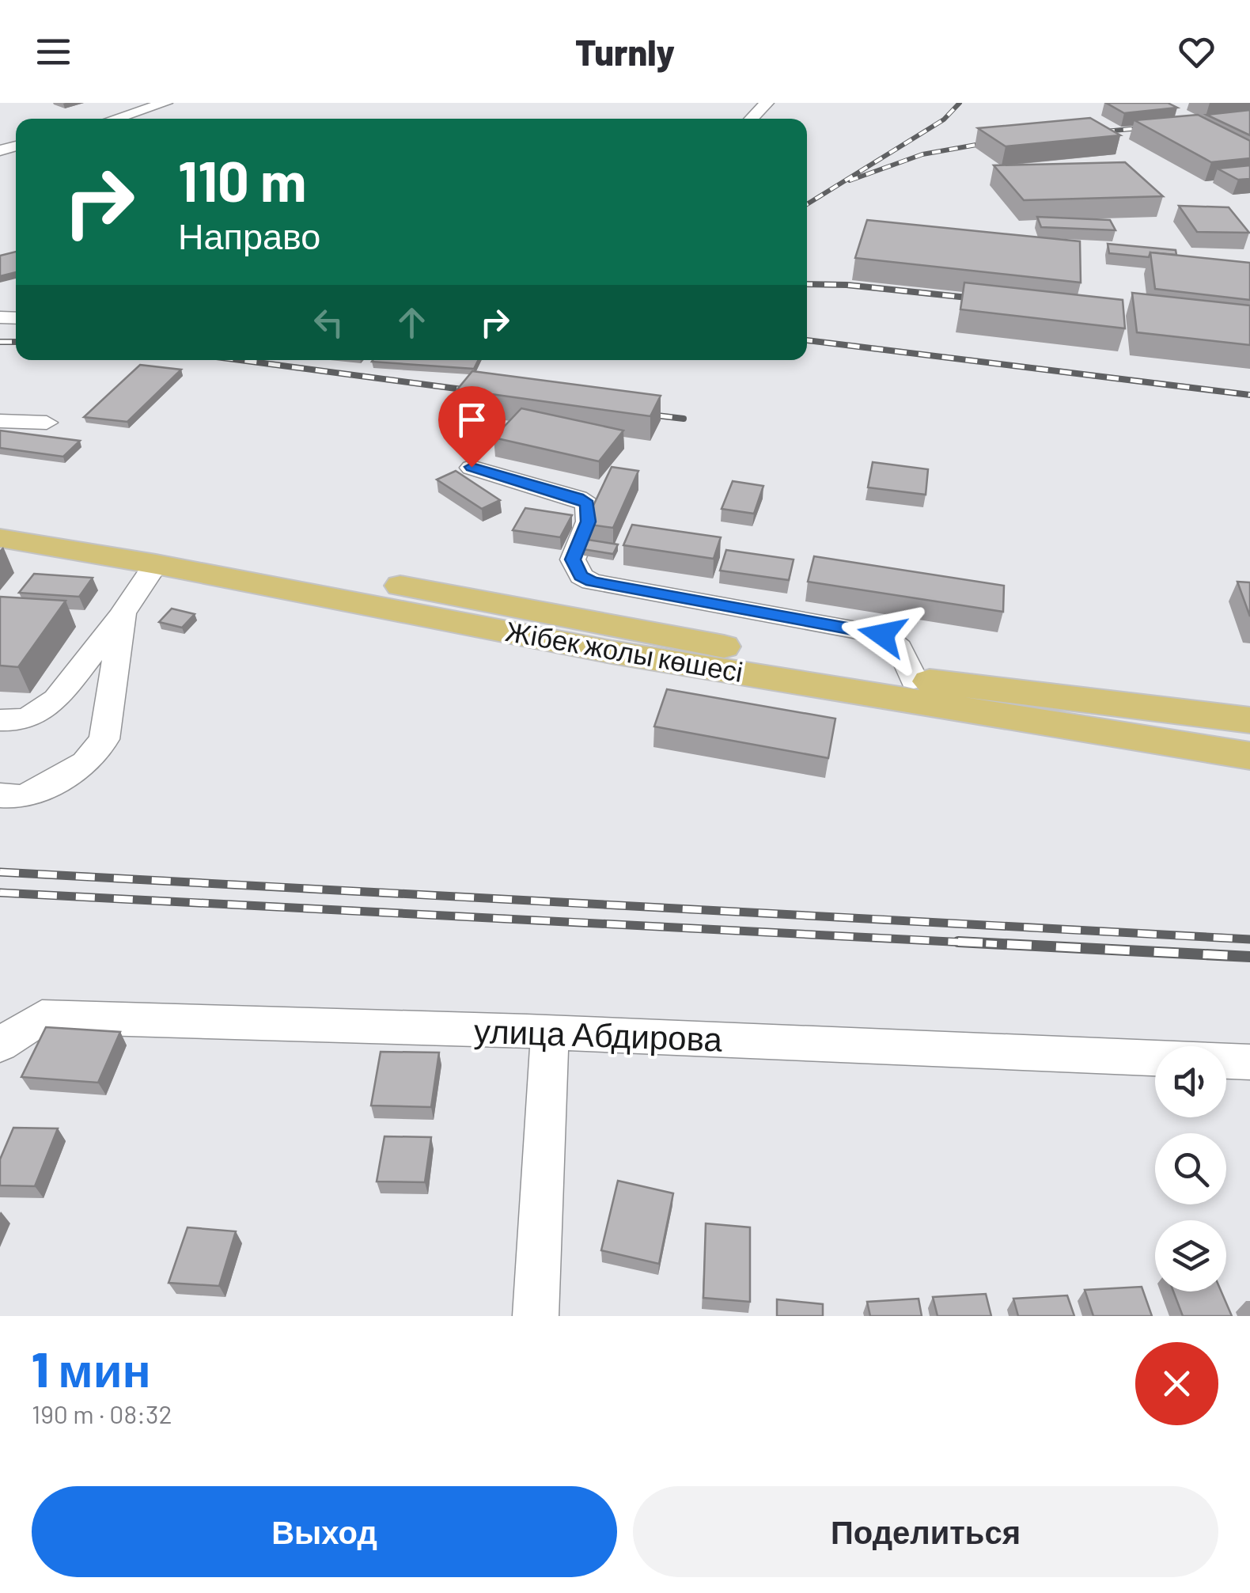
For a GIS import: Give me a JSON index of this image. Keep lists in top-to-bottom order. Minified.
{"streets":{"main road":["Жібек жолы көшесі"],"street":["улица Абдирова"]},"page":{"header":"Turnly","turn":["110 m","Направо"],"heading":["1 мин","190 m · 08:32"],"buttons":["Выход","Поделиться"]}}
